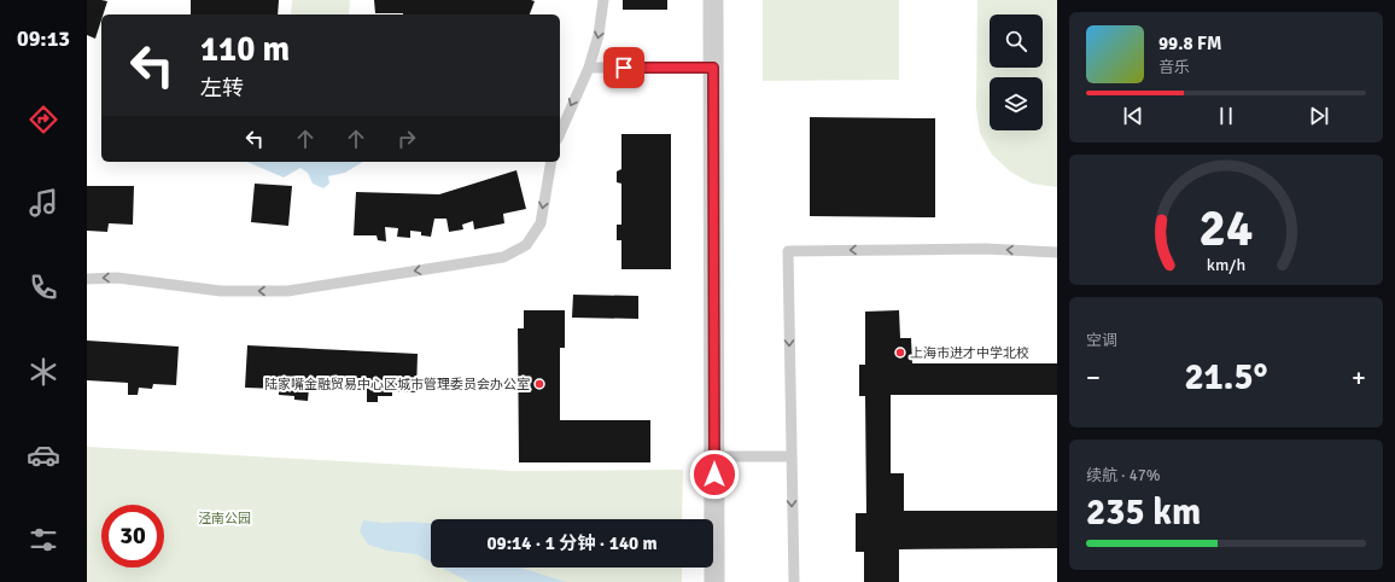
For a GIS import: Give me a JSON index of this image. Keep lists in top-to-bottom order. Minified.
{"parks":["泾南公园"],"places":["上海市进才中学北校","陆家嘴金融贸易中心区城市管理委员会办公室"],"page":{"tabs":"09:13","turn":["110 m","左转"],"song":["99.8 FM","音乐"],"tile":["空调",["续航 · 47%","235 km"]],"heat":["−","21.5°","+"],"limit":"30","trip":"09:14 · 1 分钟 · 140 m","gauge":["24","km/h"]}}
